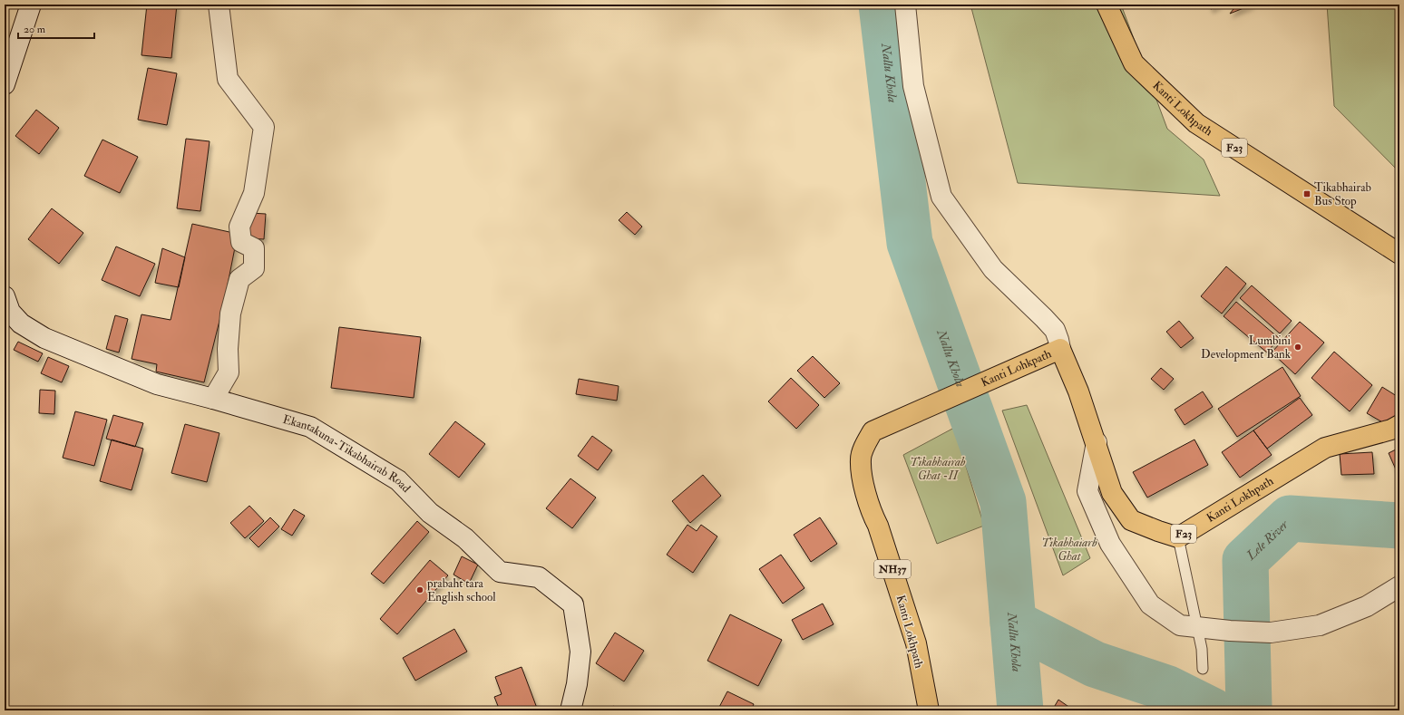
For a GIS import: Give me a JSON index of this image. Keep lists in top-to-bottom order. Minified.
{"streets":{"main road":["Kanti Lokhpath","F23","Kanti Lohkpath","NH37"],"street":["Ekantakuna-Tikabhairab Road"]},"crossings":[["Kanti Lokhpath","F23"],["Kanti Lokhpath","Kanti Lohkpath"],["F23","Kanti Lohkpath"]],"water":["Nallu Khola","Lele River"],"parks":["Tikabhairab Ghat -II","Tikabhaiarb Ghat"],"places":{"transit":["Tikabhairab Bus Stop"],"other":["Lumbini Development Bank","prabaht tara English school"]},"scale_bar":"20 m"}
